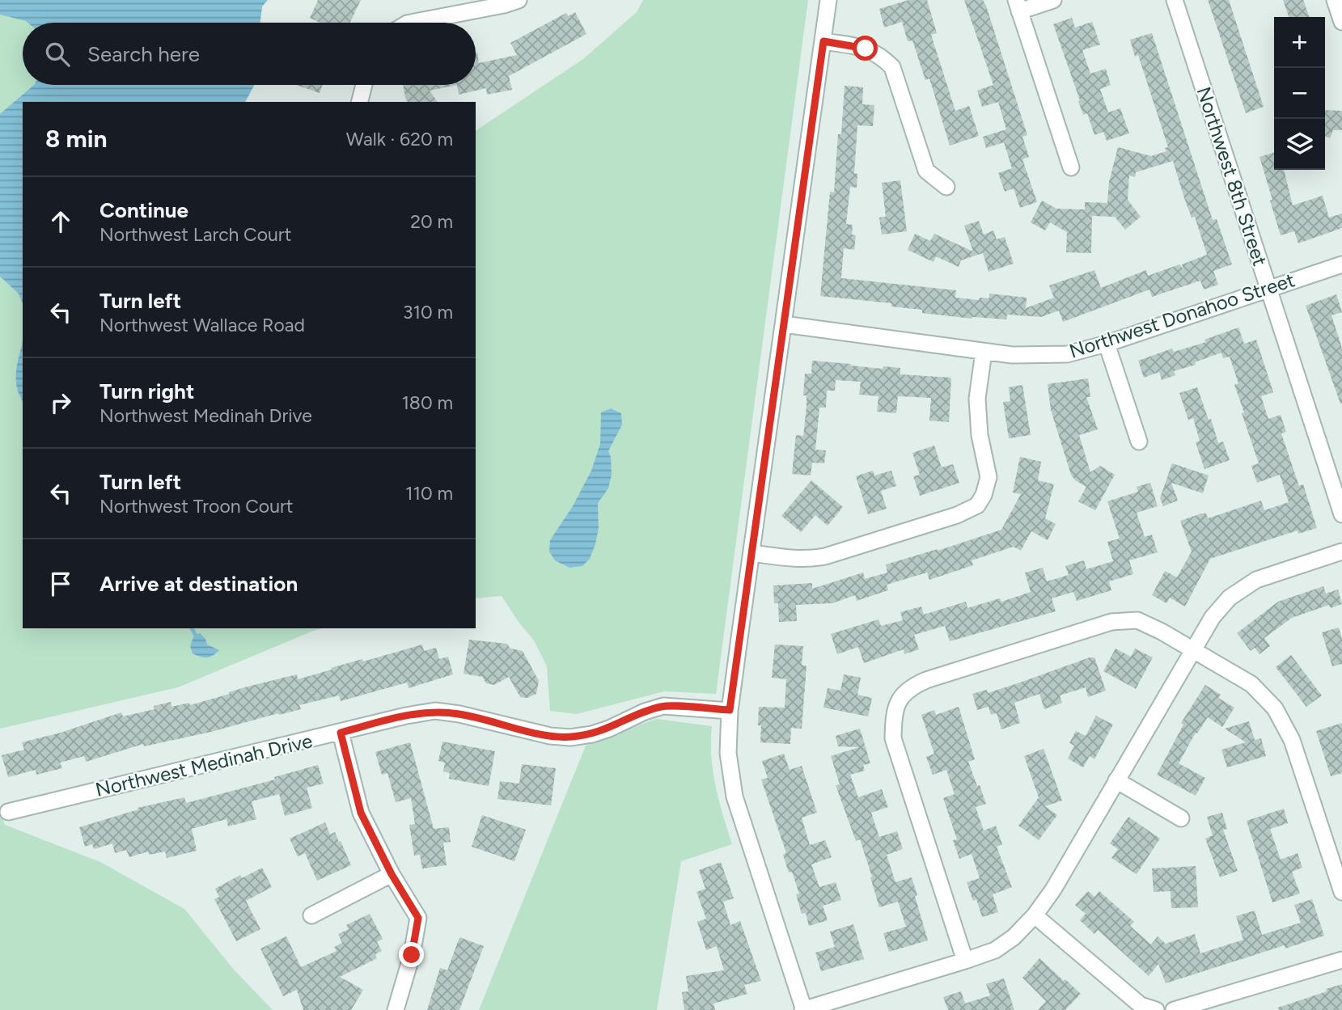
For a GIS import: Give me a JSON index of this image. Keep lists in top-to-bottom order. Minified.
{"streets":{"street":["Northwest 8th Street","Northwest Donahoo Street","Northwest Medinah Drive"]},"crossings":[["Northwest 8th Street","Northwest Donahoo Street"]],"page":{"map_buttons":["+","−"],"search":"Search here","heading":["8 min","Walk · 620 m"],"list":[["Continue","Northwest Larch Court","20 m"],["Turn left","Northwest Wallace Road","310 m"],["Turn right","Northwest Medinah Drive","180 m"],["Turn left","Northwest Troon Court","110 m"],"Arrive at destination"]}}
